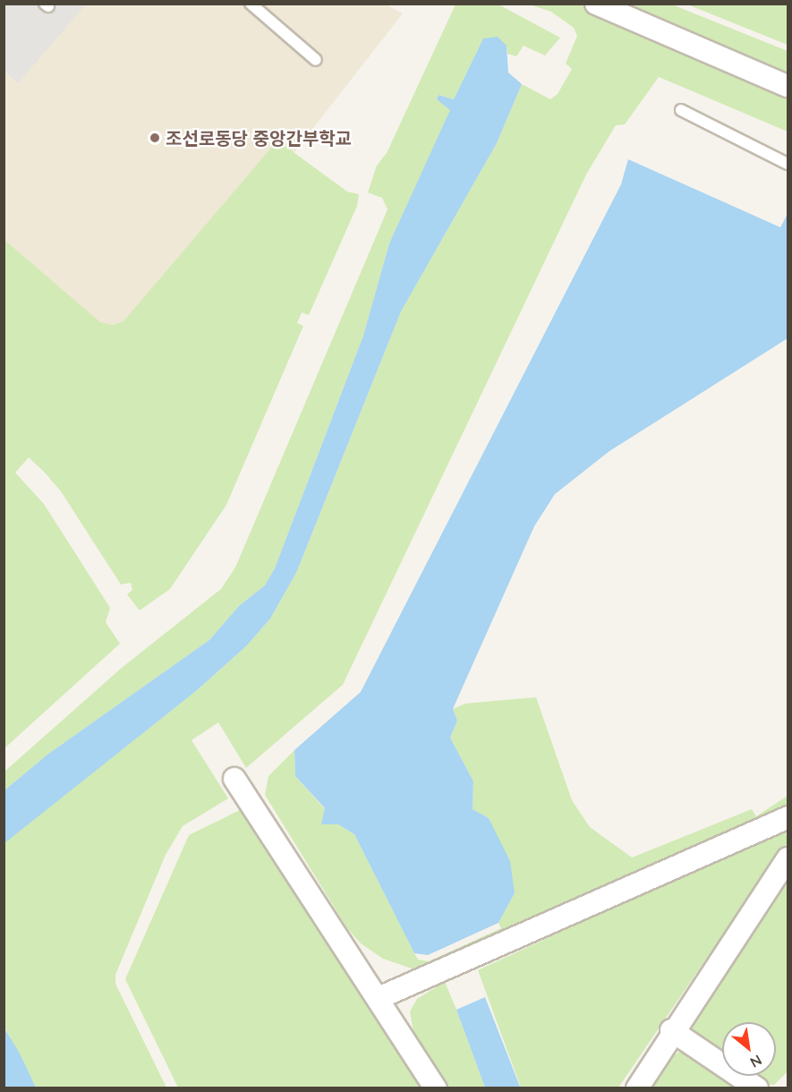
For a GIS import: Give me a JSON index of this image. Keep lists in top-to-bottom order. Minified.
{"places":["조선로동당 중앙간부학교"],"north":"bottom right"}
